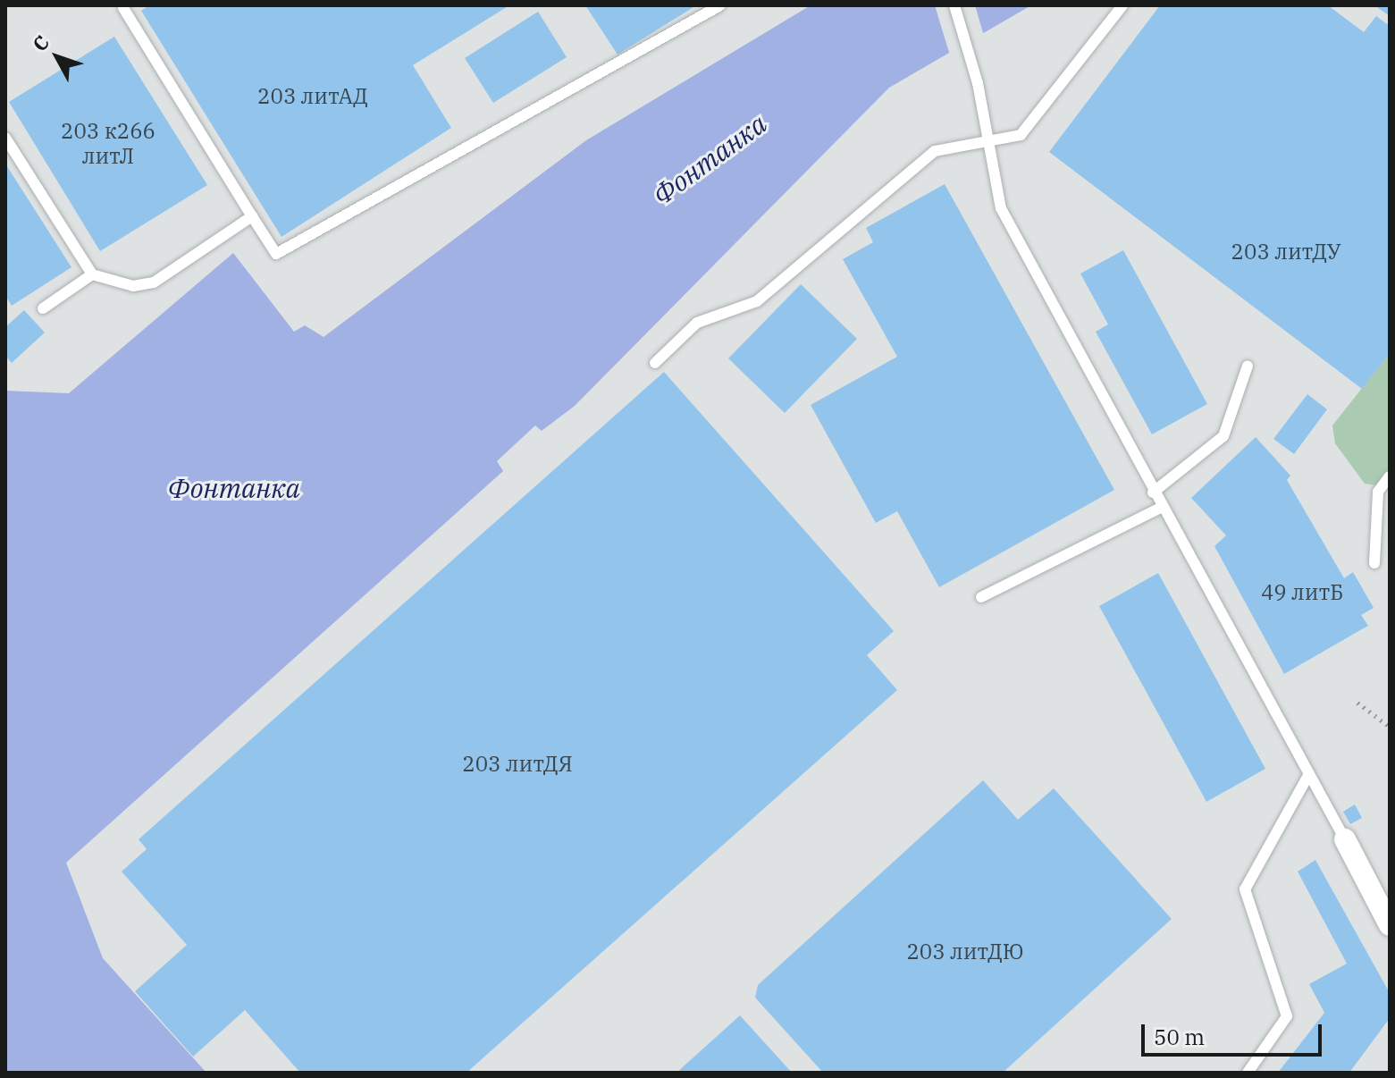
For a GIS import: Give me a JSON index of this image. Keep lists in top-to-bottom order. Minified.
{"water":["Фонтанка"],"house_numbers":["203 литАД","203 к266 литЛ","203 литДУ","49 литБ","203 литДЯ","203 литДЮ"],"scale_bar":"50 m","north":"top left"}
